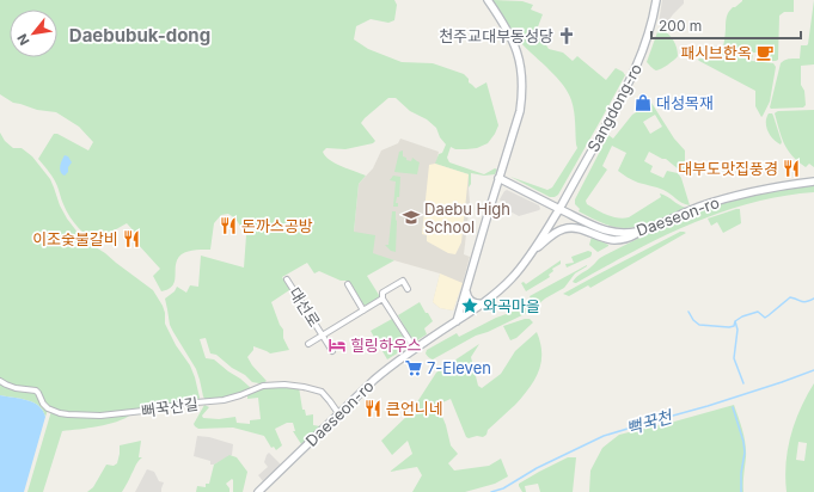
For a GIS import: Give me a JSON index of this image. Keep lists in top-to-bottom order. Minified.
{"streets":{"street":["Sangdong-ro","Daeseon-ro","대선로","뻐꾹산길"]},"crossings":[["Sangdong-ro","Daeseon-ro"],["Daeseon-ro","뻐꾹산길"]],"districts":["Daebubuk-dong"],"water":["뻑꾹천"],"places":{"church":["천주교대부동성당"],"cafe":["패시브한옥"],"shop":["대성목재"],"restaurant":["대부도맛집풍경","돈까스공방","이조숯불갈비","큰언니네"],"school or university":["Daebu High School"],"place":["와곡마을"],"hotel":["힐링하우스"],"supermarket":["7-Eleven"]},"scale_bar":"200 m","north":"bottom left"}
